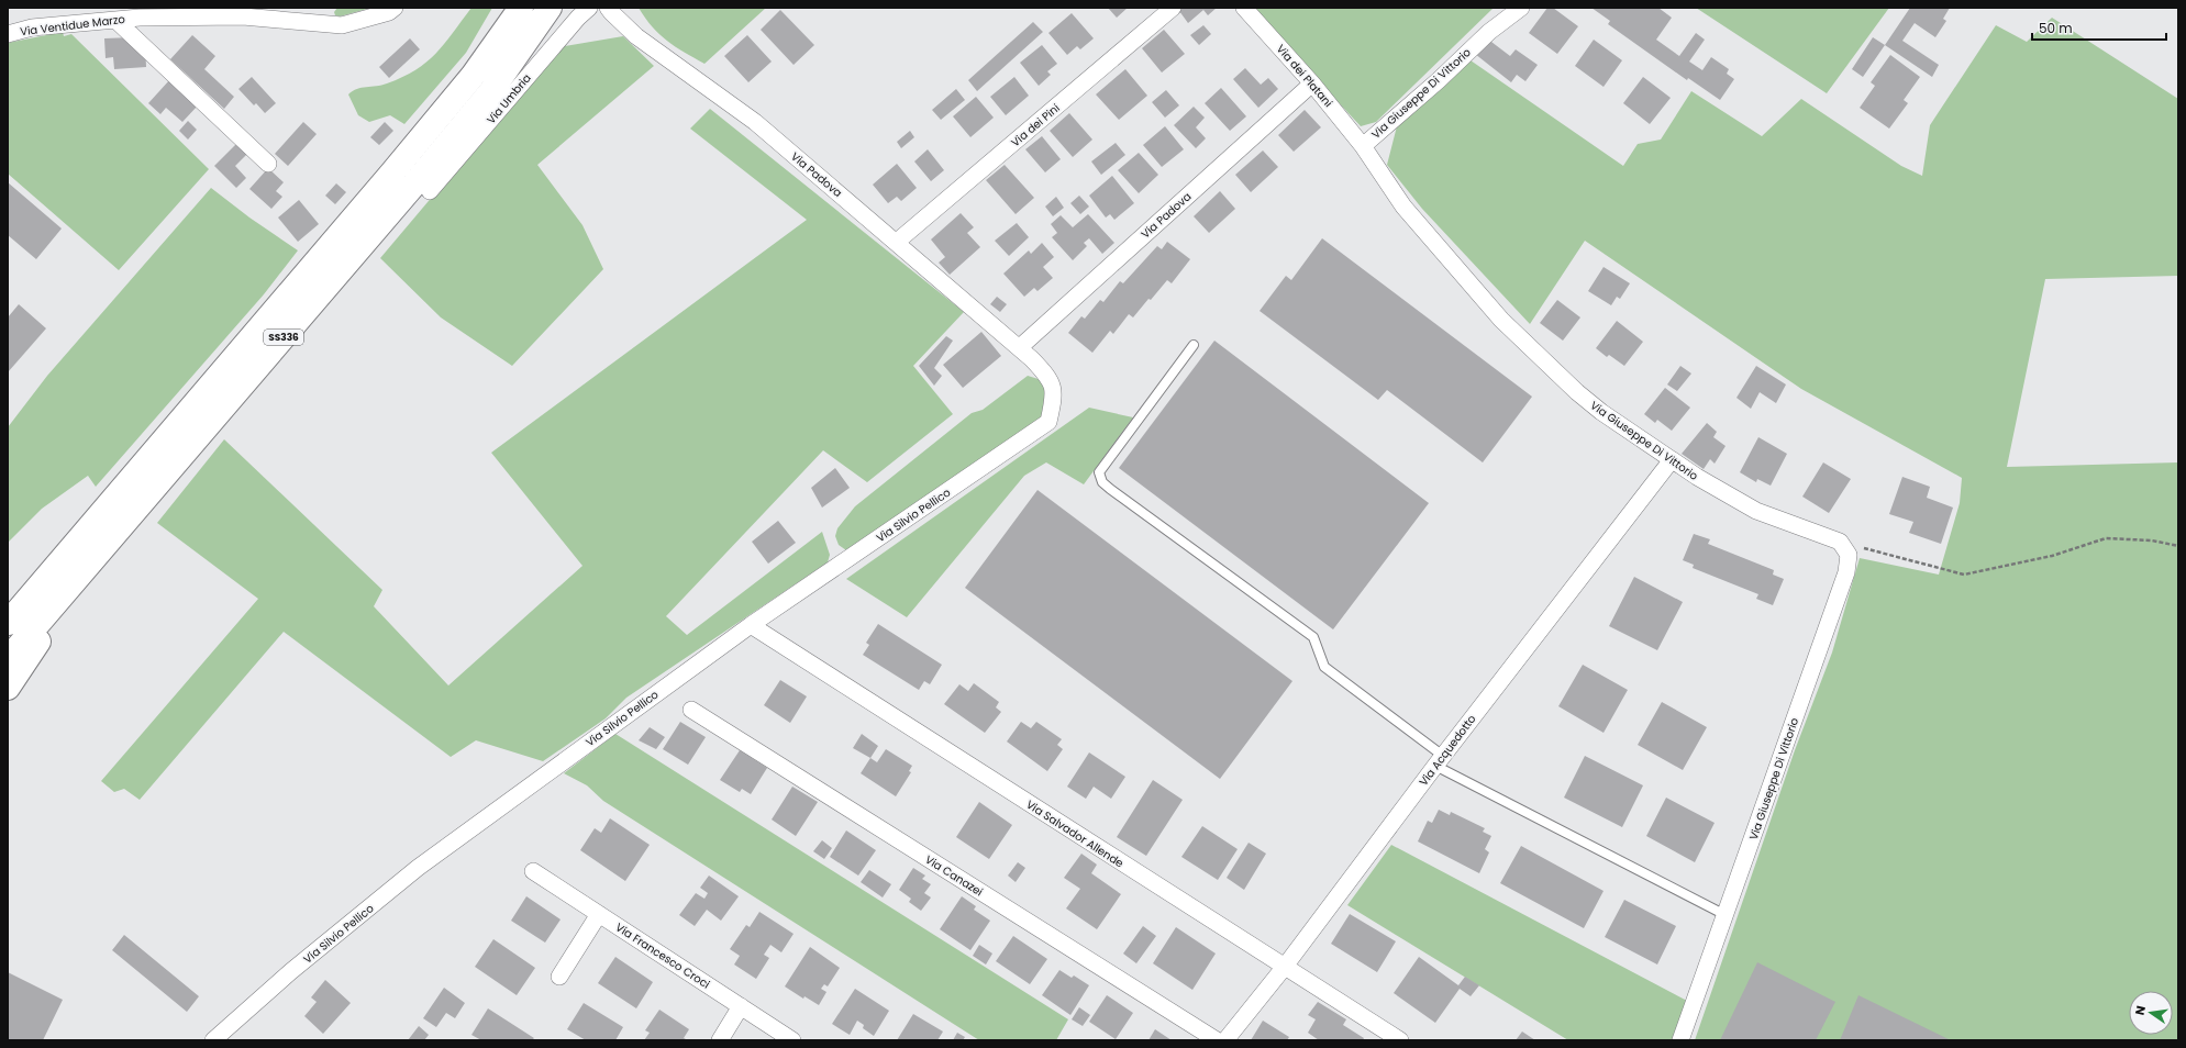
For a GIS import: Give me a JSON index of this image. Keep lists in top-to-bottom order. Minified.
{"streets":{"highway":["SS336"],"street":["Via Ventidue Marzo","Via dei Platani","Via Giuseppe Di Vittorio","Via Umbria","Via dei Pini","Via Padova","Via Silvio Pellico","Via Acquedotto","Via Salvador Allende","Via Canazei","Via Francesco Croci"]},"crossings":[["Via dei Platani","Via Giuseppe Di Vittorio"],["Via dei Platani","Via Padova"],["Via Giuseppe Di Vittorio","Via Acquedotto"],["Via dei Pini","Via Padova"],["Via Padova","Via Silvio Pellico"],["Via Silvio Pellico","Via Salvador Allende"],["Via Acquedotto","Via Salvador Allende"]],"scale_bar":"50 m","north":"left"}
